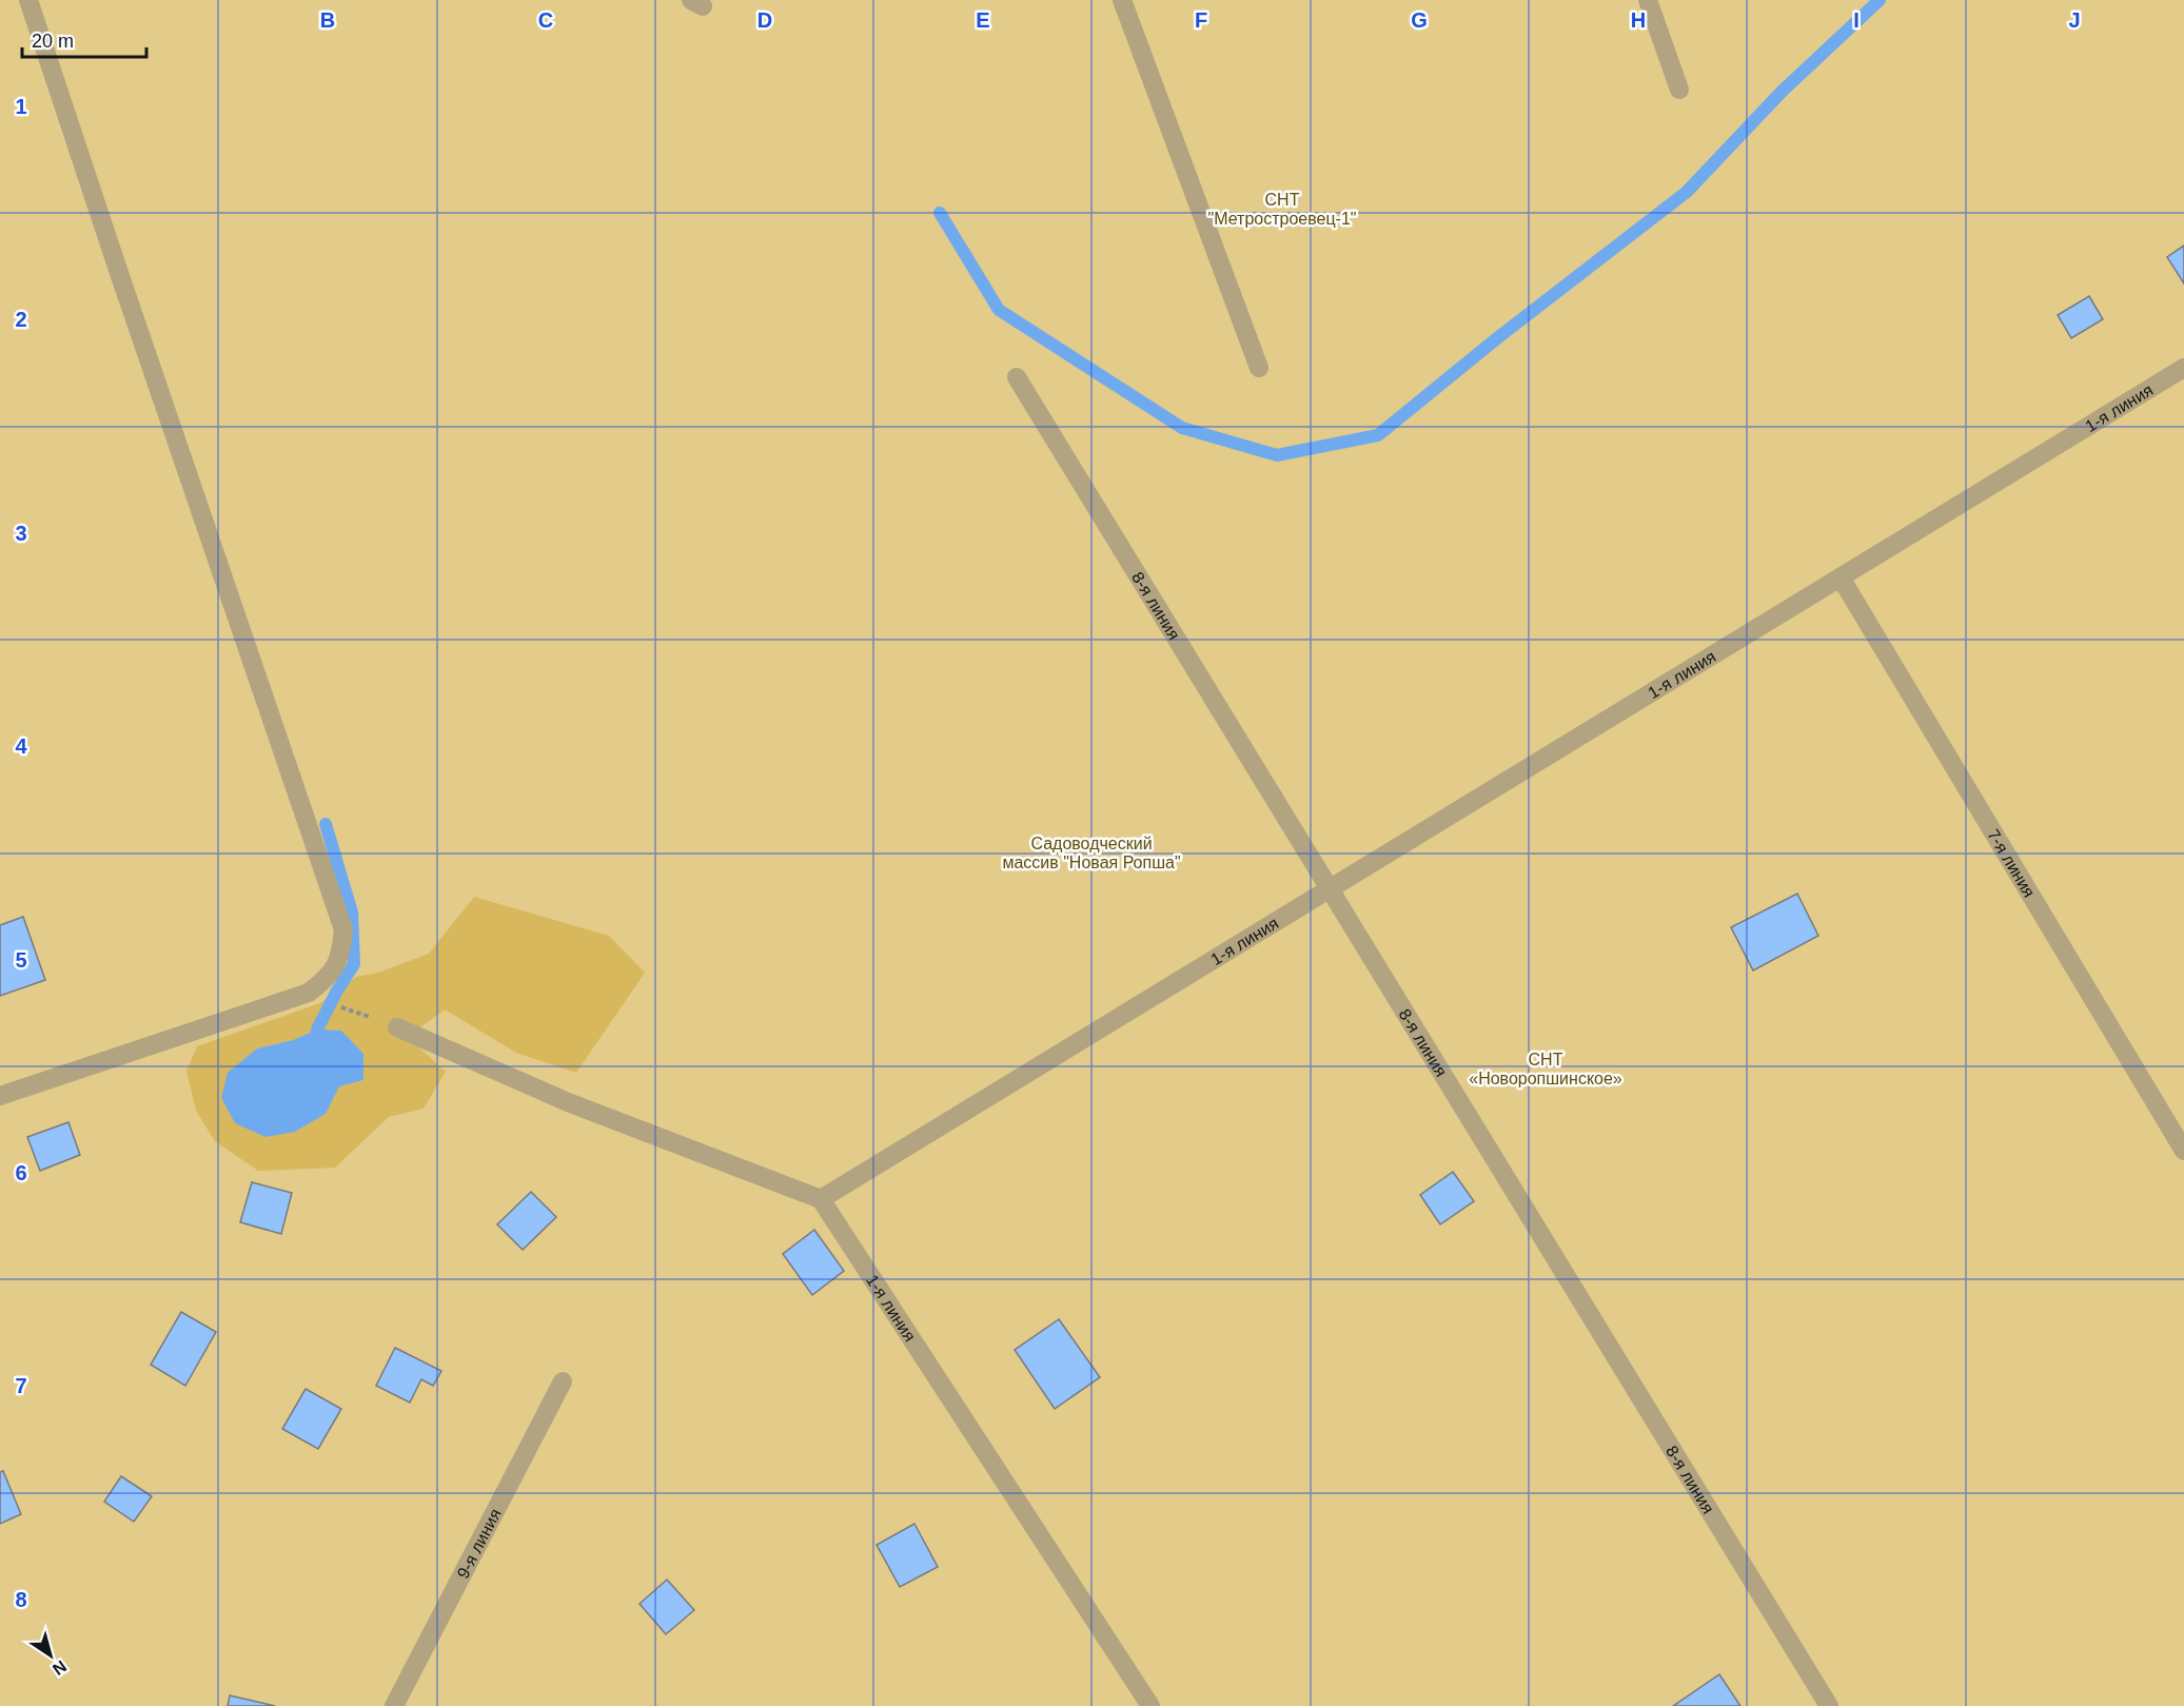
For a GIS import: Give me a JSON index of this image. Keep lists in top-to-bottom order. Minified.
{"streets":{"street":["1-я линия","8-я линия","7-я линия","9-я линия"]},"crossings":[["1-я линия","8-я линия"],["1-я линия","7-я линия"]],"parks":["СНТ \"Метростроевец-1\"","Садоводческий массив \"Новая Ропша\"","СНТ «Новоропшинское»"],"scale_bar":"20 m","north":"bottom right","grid":{"columns":["B","C","D","E","F","G","H","I","J"],"rows":["1","2","3","4","5","6","7","8"]}}
